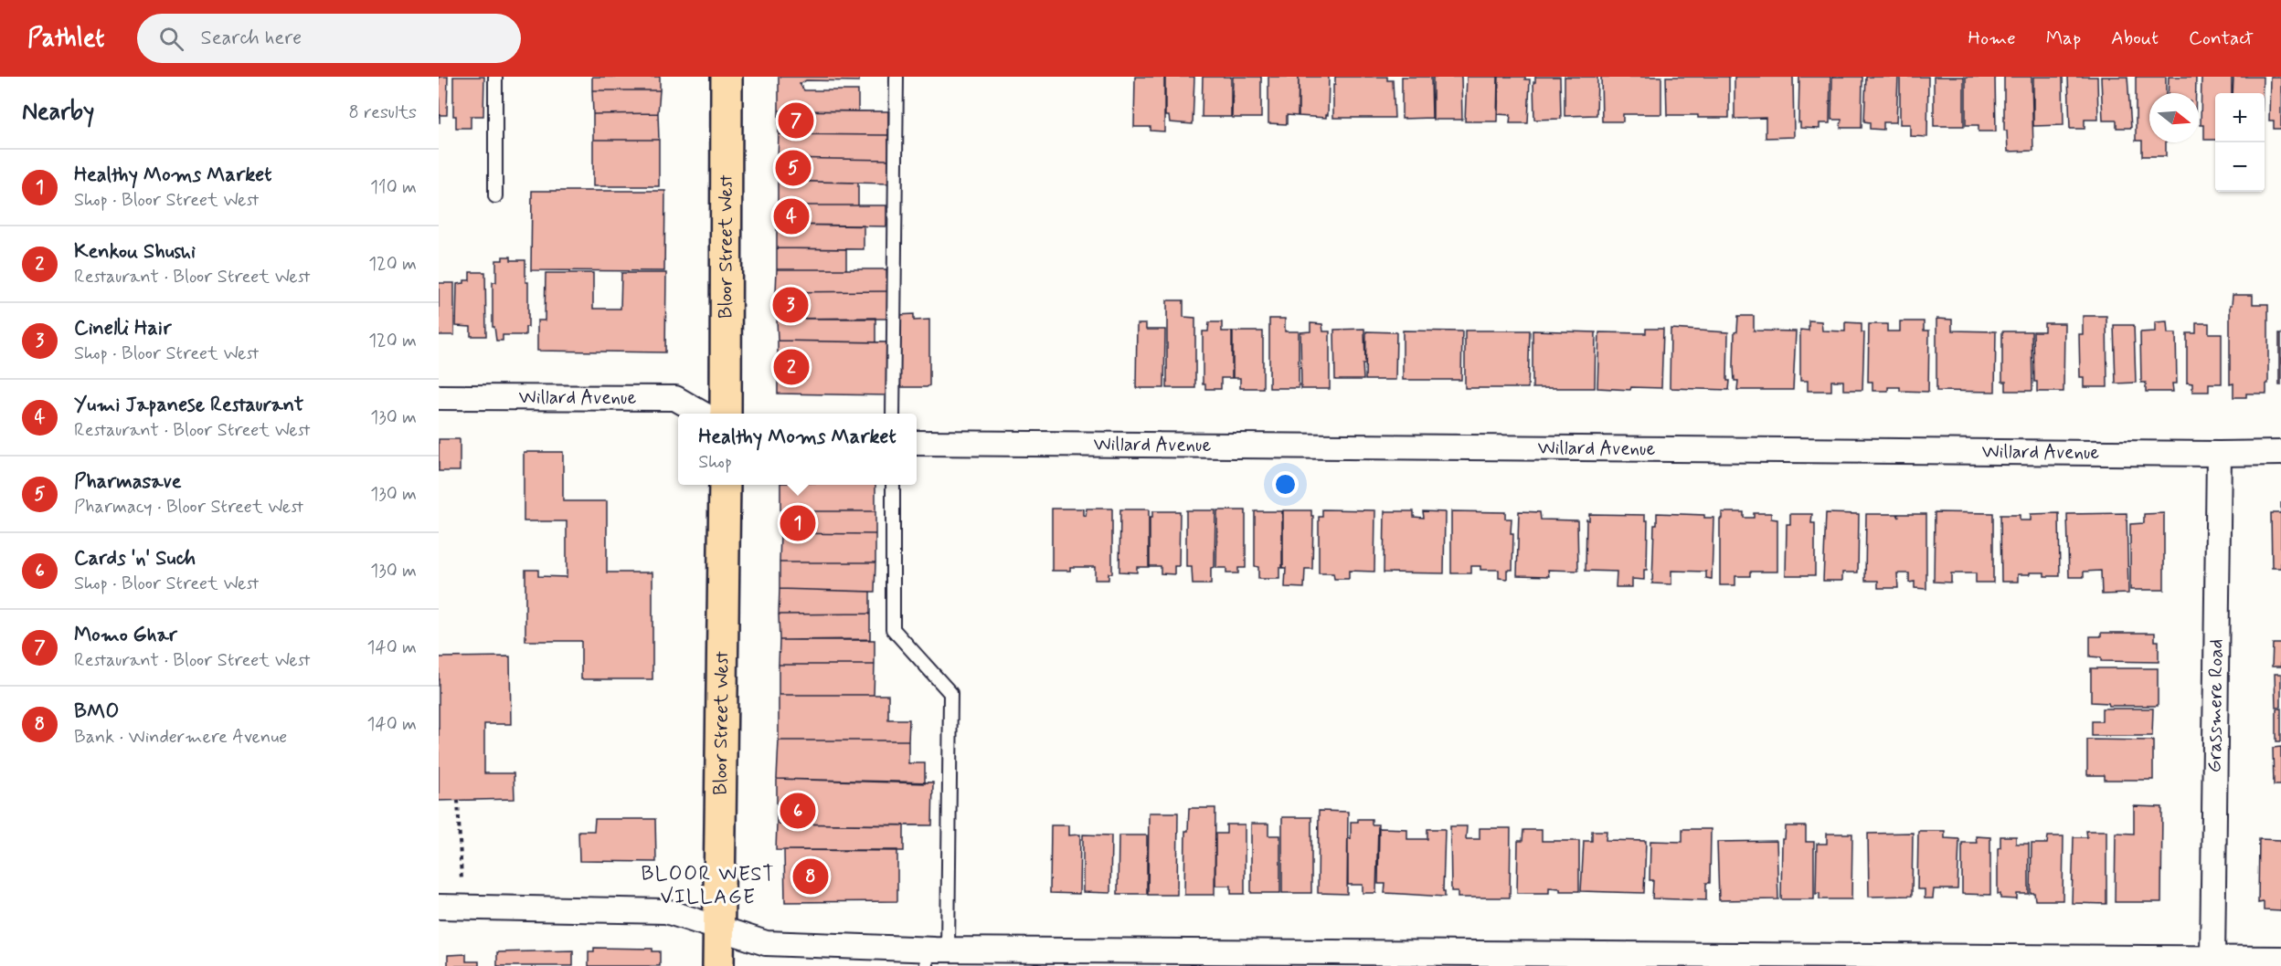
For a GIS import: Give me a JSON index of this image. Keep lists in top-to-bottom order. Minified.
{"streets":{"main road":["Bloor Street West"],"street":["Willard Avenue","Grassmere Road"]},"crossings":[["Willard Avenue","Grassmere Road"]],"districts":["BLOOR WEST VILLAGE"],"north":"right","page":{"header":"Pathlet","search":"Search here","nav":["Home","Map","About","Contact"],"heading":["Nearby","8 results"],"map_buttons":["+","−"],"pins":["7","5","4","3","2","1","6","8"],"list":[{"mark":"1","name":"Healthy Moms Market","note":"Shop · Bloor Street West","value":"110 m"},{"mark":"2","name":"Kenkou Shushi","note":"Restaurant · Bloor Street West","value":"120 m"},{"mark":"3","name":"Cinelli Hair","note":"Shop · Bloor Street West","value":"120 m"},{"mark":"4","name":"Yumi Japanese Restaurant","note":"Restaurant · Bloor Street West","value":"130 m"},{"mark":"5","name":"Pharmasave","note":"Pharmacy · Bloor Street West","value":"130 m"},{"mark":"6","name":"Cards 'n' Such","note":"Shop · Bloor Street West","value":"130 m"},{"mark":"7","name":"Momo Ghar","note":"Restaurant · Bloor Street West","value":"140 m"},{"mark":"8","name":"BMO","note":"Bank · Windermere Avenue","value":"140 m"}],"popup":["Healthy Moms Market","Shop"]}}
